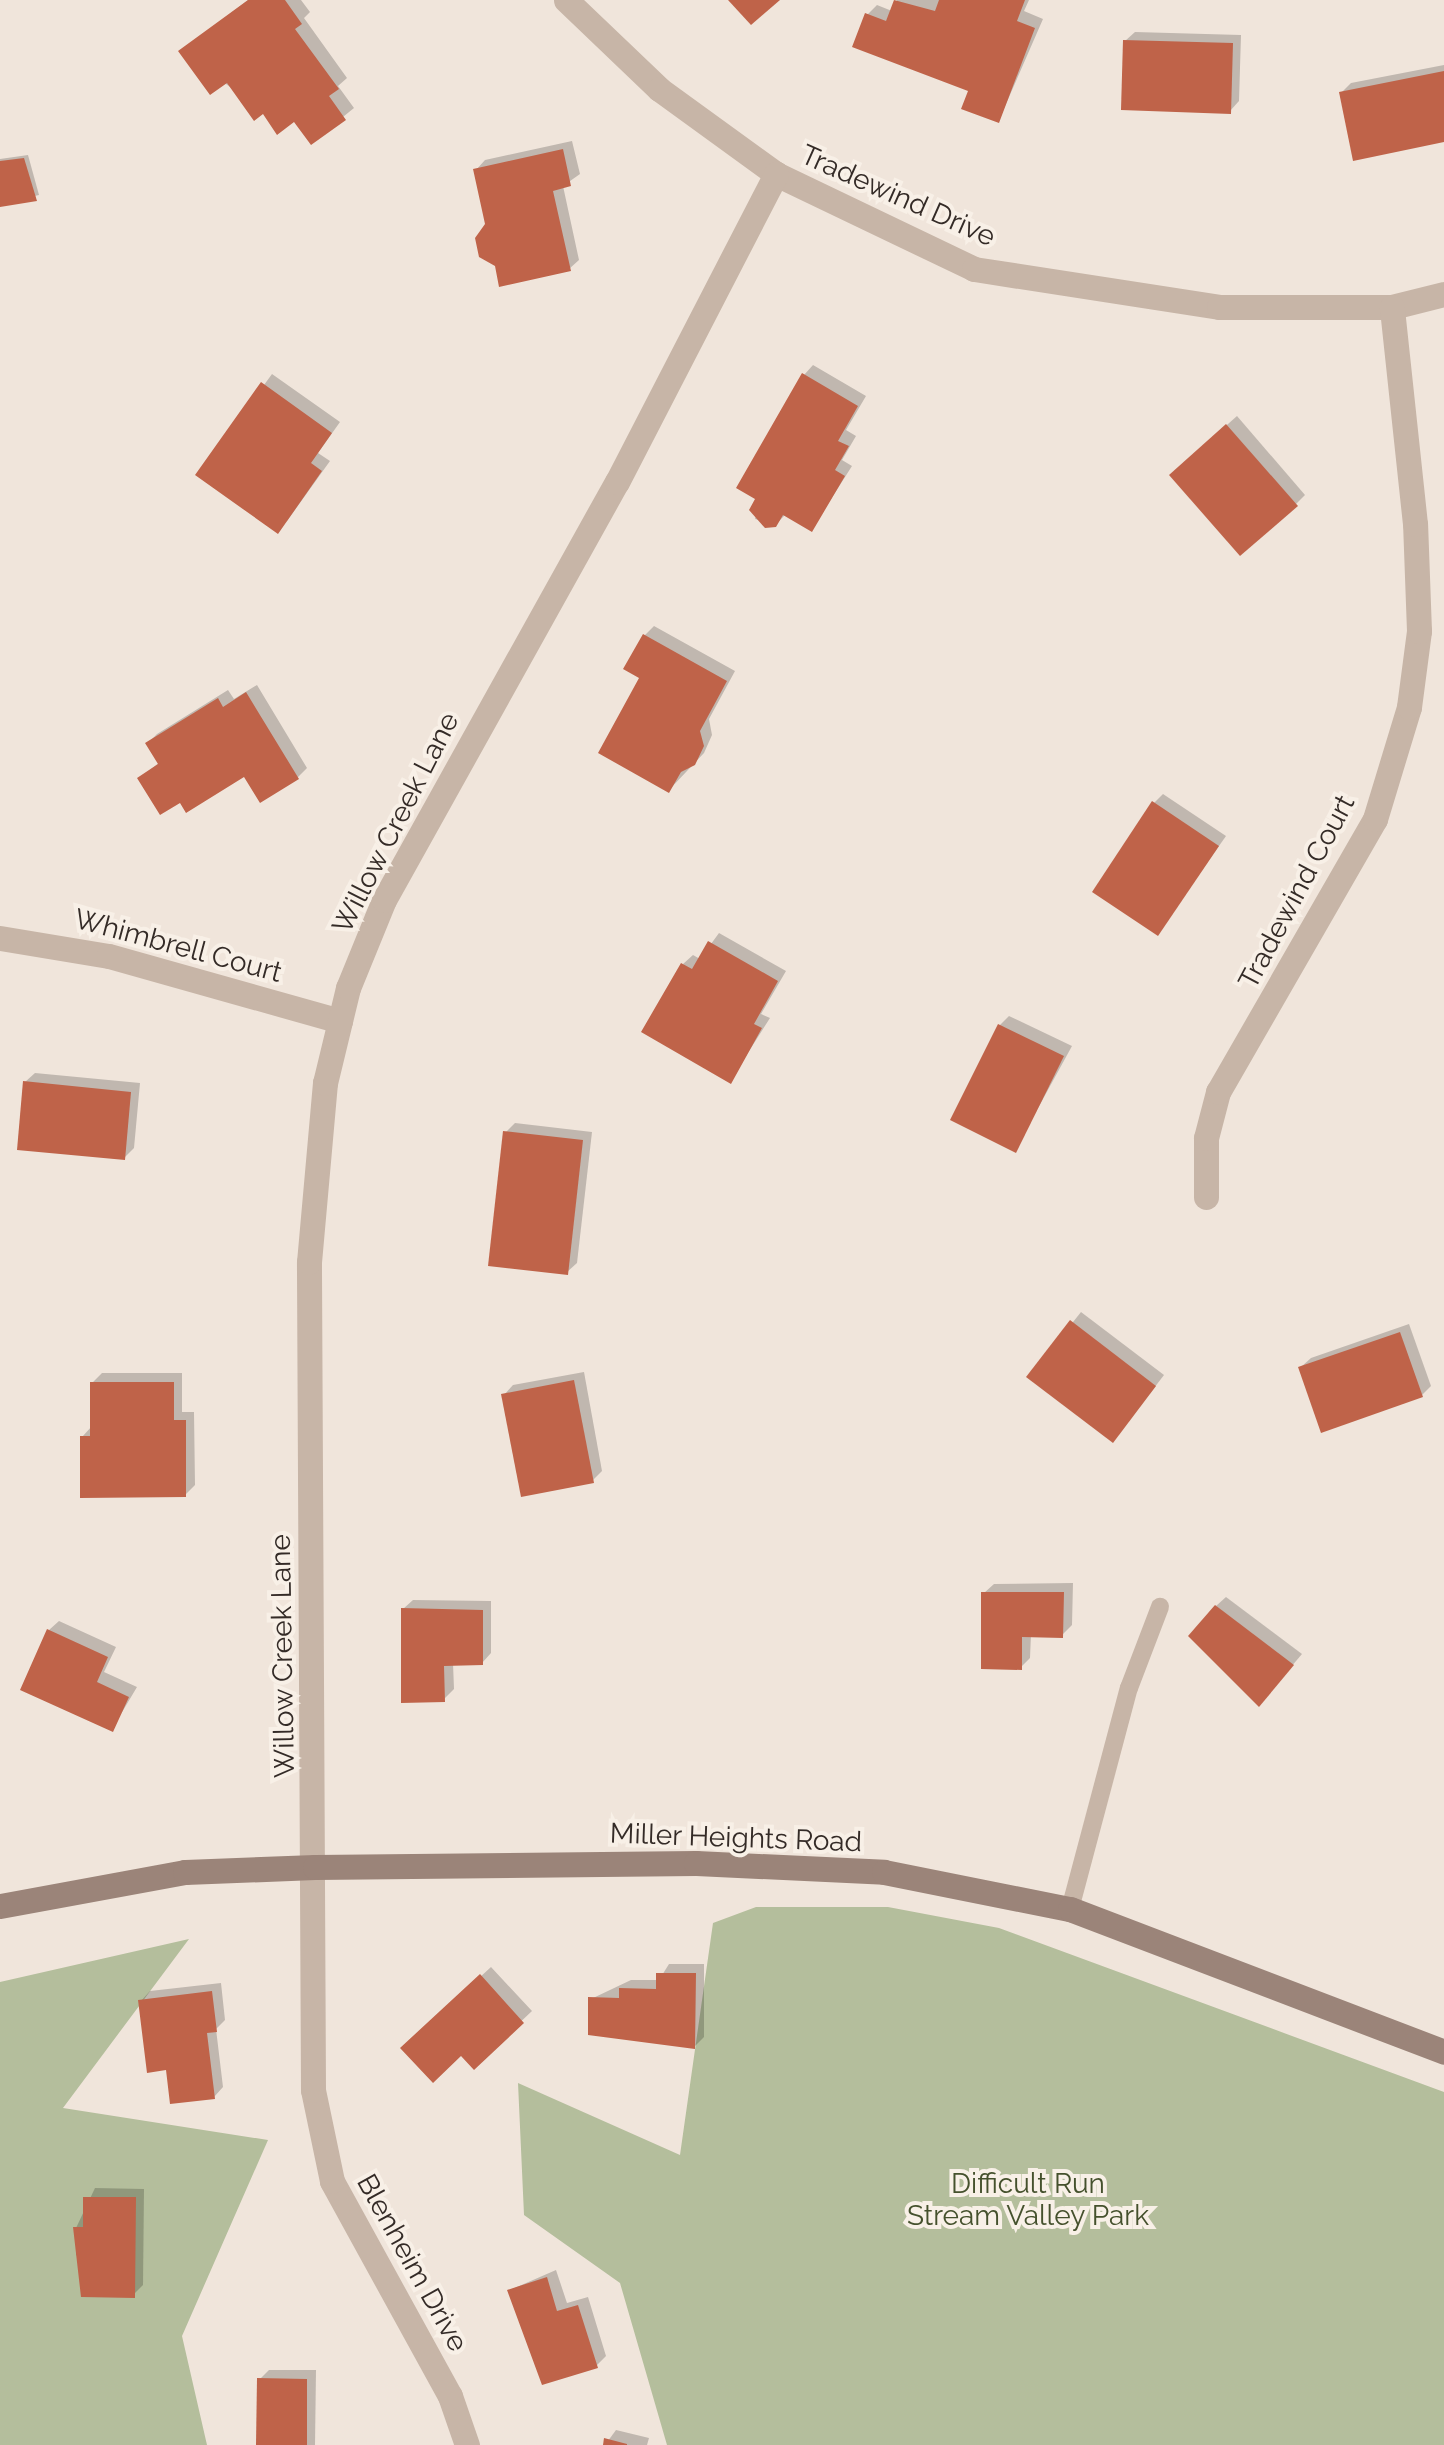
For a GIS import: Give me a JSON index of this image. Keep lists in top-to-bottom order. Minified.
{"streets":{"street":["Tradewind Drive","Willow Creek Lane","Tradewind Court","Whimbrell Court","Miller Heights Road","Blenheim Drive"]},"crossings":[["Tradewind Drive","Willow Creek Lane"],["Tradewind Drive","Tradewind Court"],["Willow Creek Lane","Whimbrell Court"],["Willow Creek Lane","Miller Heights Road"],["Willow Creek Lane","Blenheim Drive"],["Miller Heights Road","Blenheim Drive"]],"parks":["Difficult Run Stream Valley Park"]}
